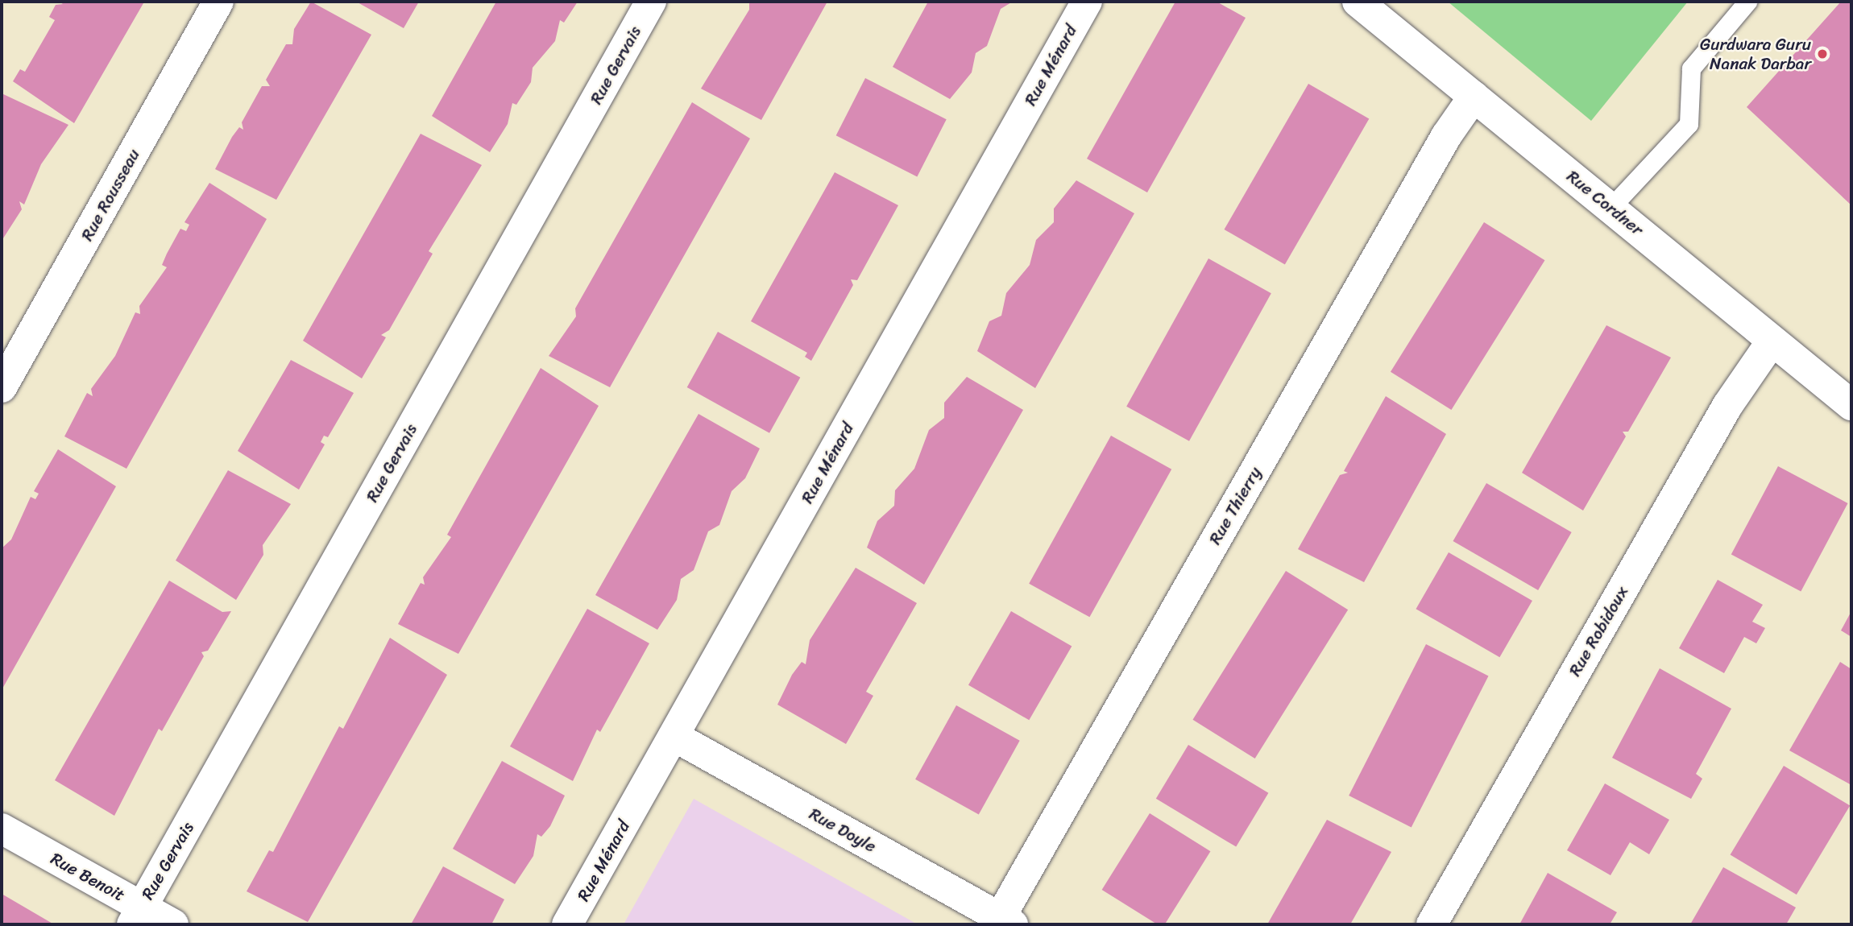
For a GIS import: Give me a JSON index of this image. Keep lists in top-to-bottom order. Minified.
{"streets":{"street":["Rue Gervais","Rue Ménard","Rue Rousseau","Rue Cordner","Rue Thierry","Rue Robidoux","Rue Doyle","Rue Benoit"]},"crossings":[["Rue Gervais","Rue Benoit"],["Rue Ménard","Rue Doyle"],["Rue Cordner","Rue Thierry"],["Rue Cordner","Rue Robidoux"],["Rue Thierry","Rue Doyle"]],"places":["Gurdwara Guru Nanak Darbar"]}
